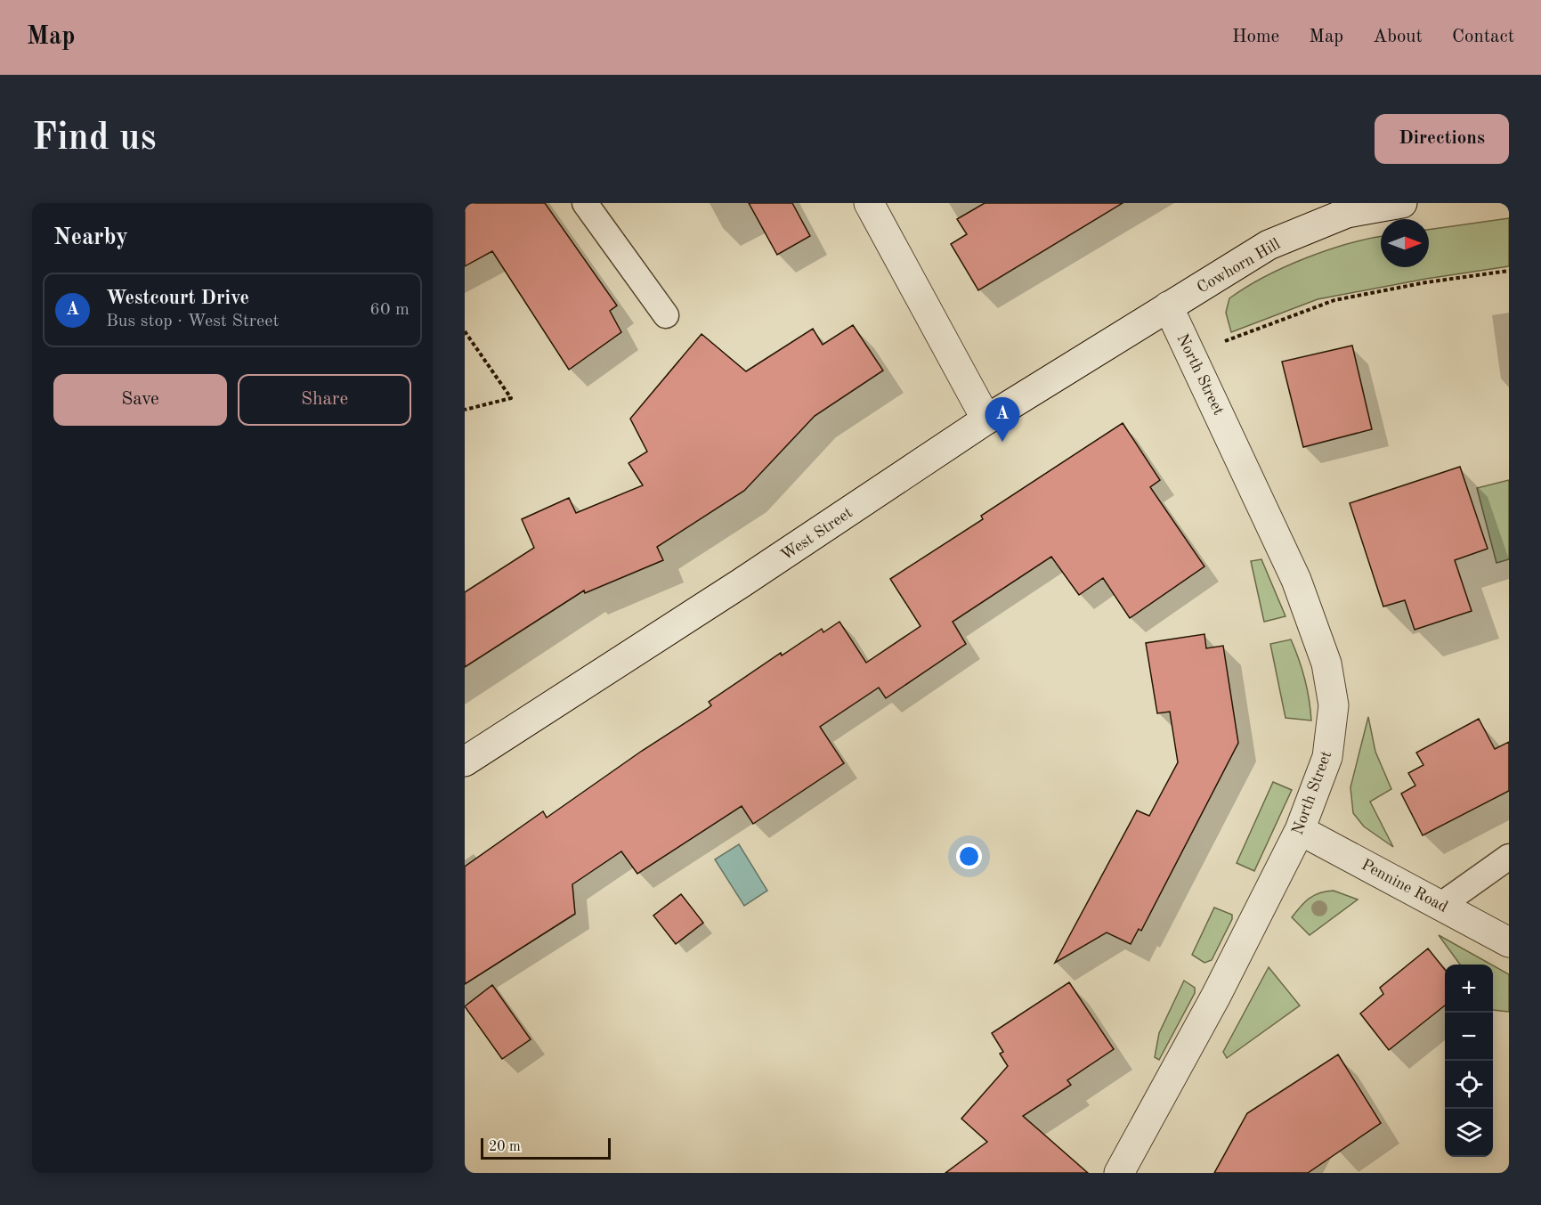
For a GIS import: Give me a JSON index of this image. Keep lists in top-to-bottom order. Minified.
{"streets":{"street":["Cowhorn Hill","North Street","West Street","Pennine Road"]},"crossings":[["Cowhorn Hill","North Street"],["Cowhorn Hill","West Street"],["North Street","West Street"],["North Street","Pennine Road"]],"scale_bar":"20 m","north":"right","page":{"header":"Map","nav":["Home","Map","About","Contact"],"buttons":["Directions",["Save","Share"]],"title":"Find us","heading":"Nearby","list":[{"mark":"A","name":"Westcourt Drive","note":"Bus stop · West Street","value":"60 m"}],"pins":"A","map_buttons":["+","−"],"scale":"20 m"}}
